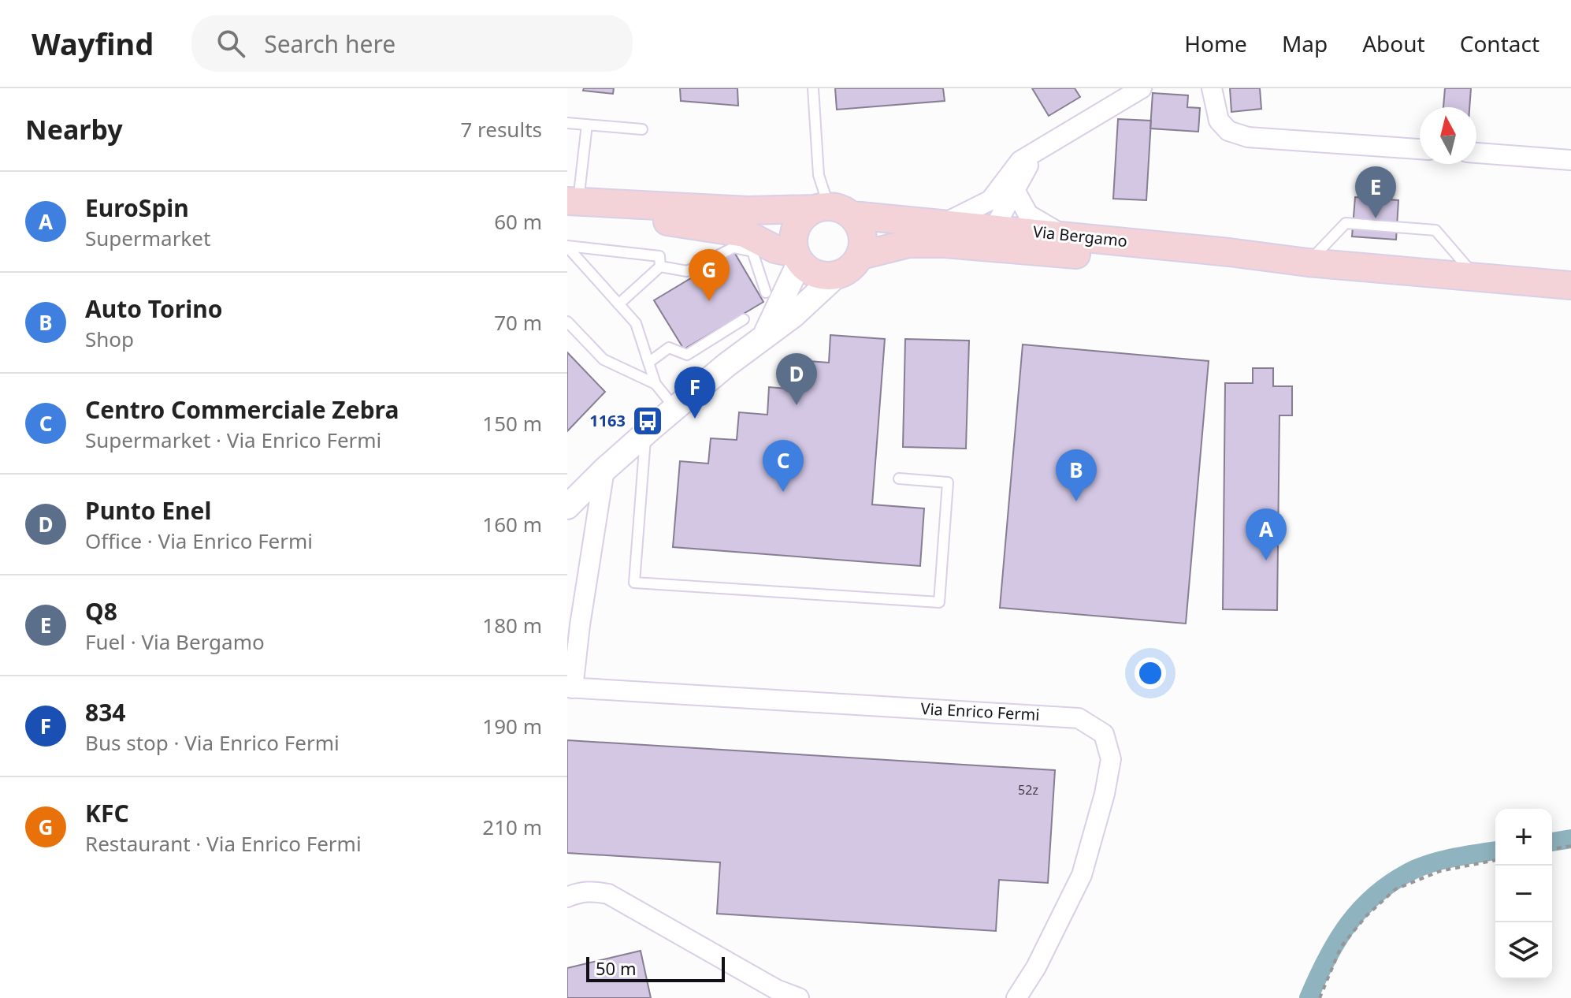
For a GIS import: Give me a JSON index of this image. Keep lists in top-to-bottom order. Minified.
{"streets":{"main road":["Via Bergamo"],"street":["Via Enrico Fermi"]},"places":{"bus stop":["1163"]},"house_numbers":["52z"],"scale_bar":"50 m","north":"top","page":{"header":"Wayfind","search":"Search here","nav":["Home","Map","About","Contact"],"heading":["Nearby","7 results"],"pins":["E","G","D","F","C","B","A"],"list":[{"mark":"A","name":"EuroSpin","note":"Supermarket","value":"60 m"},{"mark":"B","name":"Auto Torino","note":"Shop","value":"70 m"},{"mark":"C","name":"Centro Commerciale Zebra","note":"Supermarket · Via Enrico Fermi","value":"150 m"},{"mark":"D","name":"Punto Enel","note":"Office · Via Enrico Fermi","value":"160 m"},{"mark":"E","name":"Q8","note":"Fuel · Via Bergamo","value":"180 m"},{"mark":"F","name":"834","note":"Bus stop · Via Enrico Fermi","value":"190 m"},{"mark":"G","name":"KFC","note":"Restaurant · Via Enrico Fermi","value":"210 m"}],"map_buttons":["+","−"],"scale":"50 m"}}
